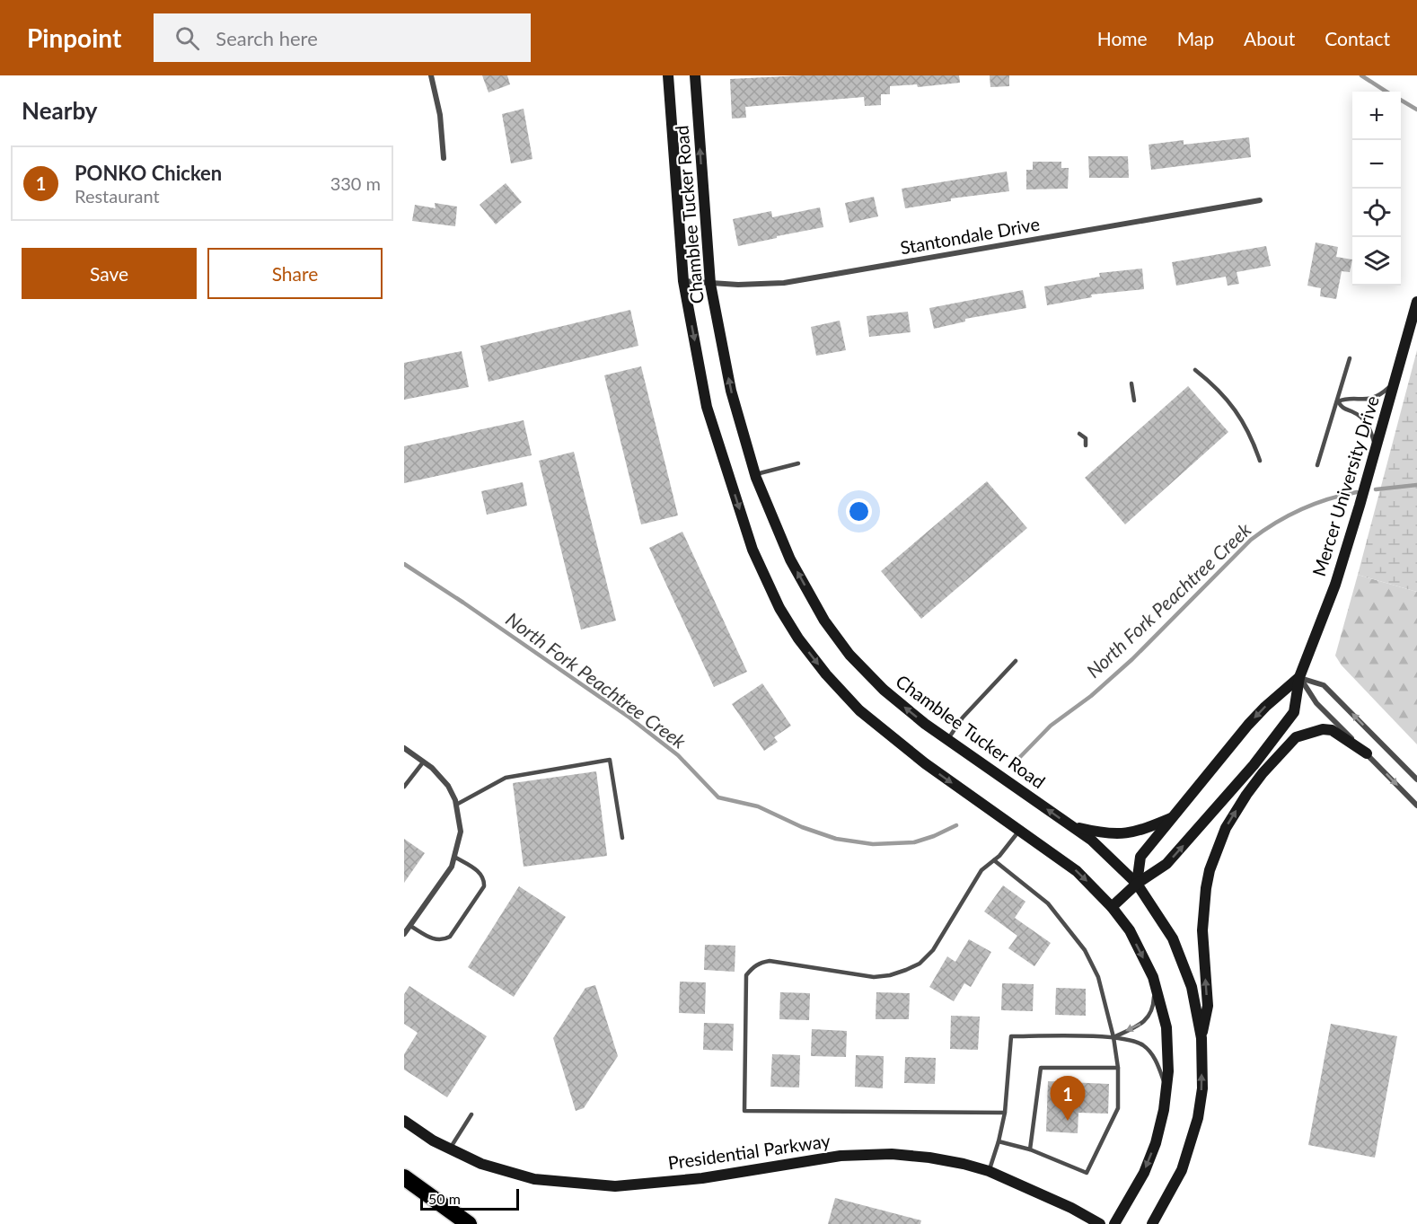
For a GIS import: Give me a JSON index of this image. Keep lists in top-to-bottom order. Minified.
{"streets":{"main road":["Chamblee Tucker Road","Mercer University Drive","Presidential Parkway"],"street":["Stantondale Drive"]},"crossings":[["Chamblee Tucker Road","Stantondale Drive"],["Chamblee Tucker Road","Mercer University Drive"]],"water":["North Fork Peachtree Creek"],"scale_bar":"50 m","page":{"header":"Pinpoint","search":"Search here","nav":["Home","Map","About","Contact"],"heading":"Nearby","map_buttons":["+","−"],"list":[{"mark":"1","name":"PONKO Chicken","note":"Restaurant","value":"330 m"}],"buttons":["Save","Share"],"pins":"1","scale":"50 m"}}
